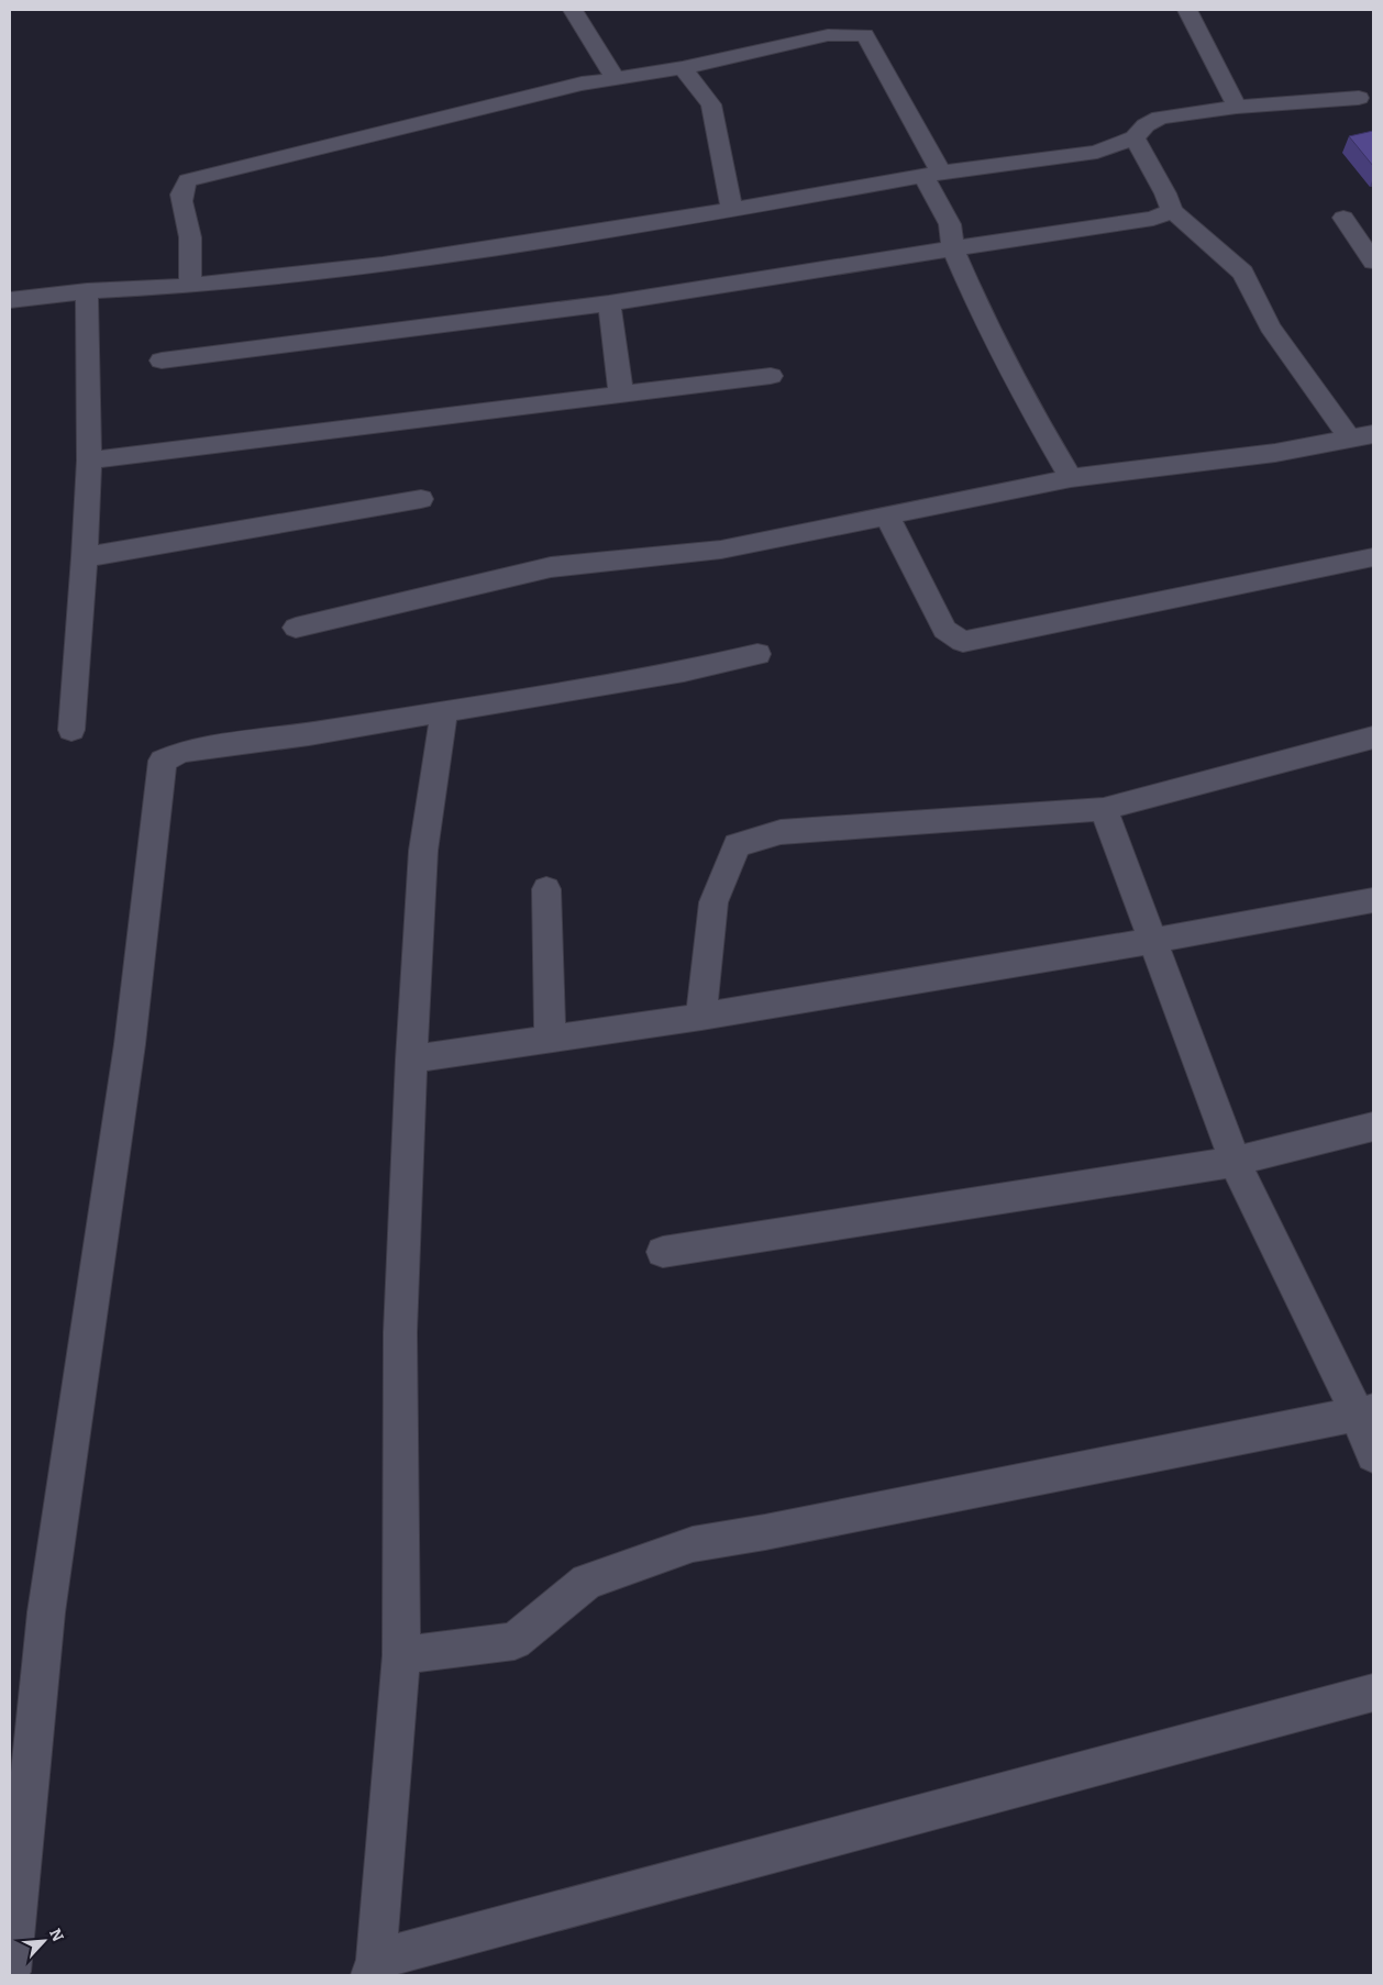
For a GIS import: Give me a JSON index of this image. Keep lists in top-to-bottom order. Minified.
{"north":"top right"}
